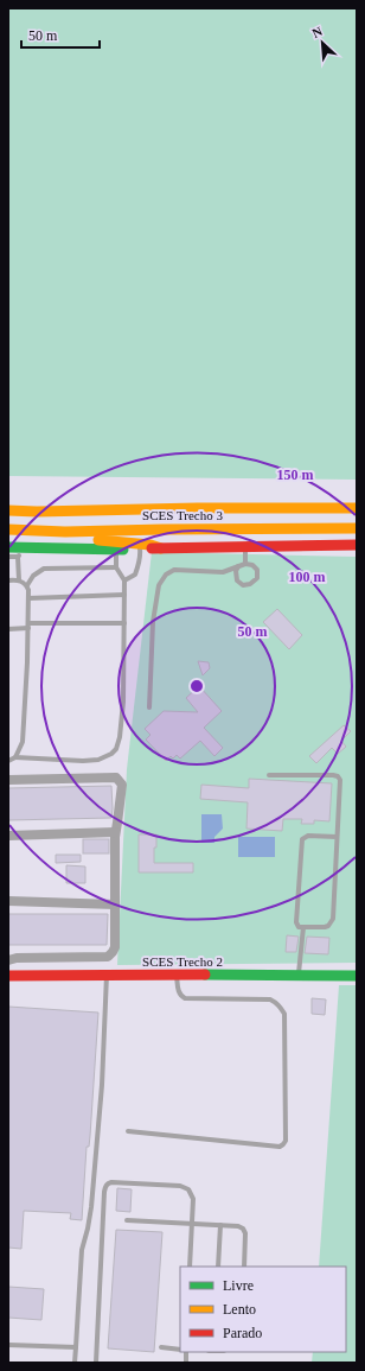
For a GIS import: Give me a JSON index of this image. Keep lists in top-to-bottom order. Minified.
{"streets":{"main road":["SCES Trecho 3","SCES Trecho 2"]},"legend":["Livre","Lento","Parado"],"scale_bar":"50 m","north":"top left","rings":["150 m","100 m","50 m"]}
